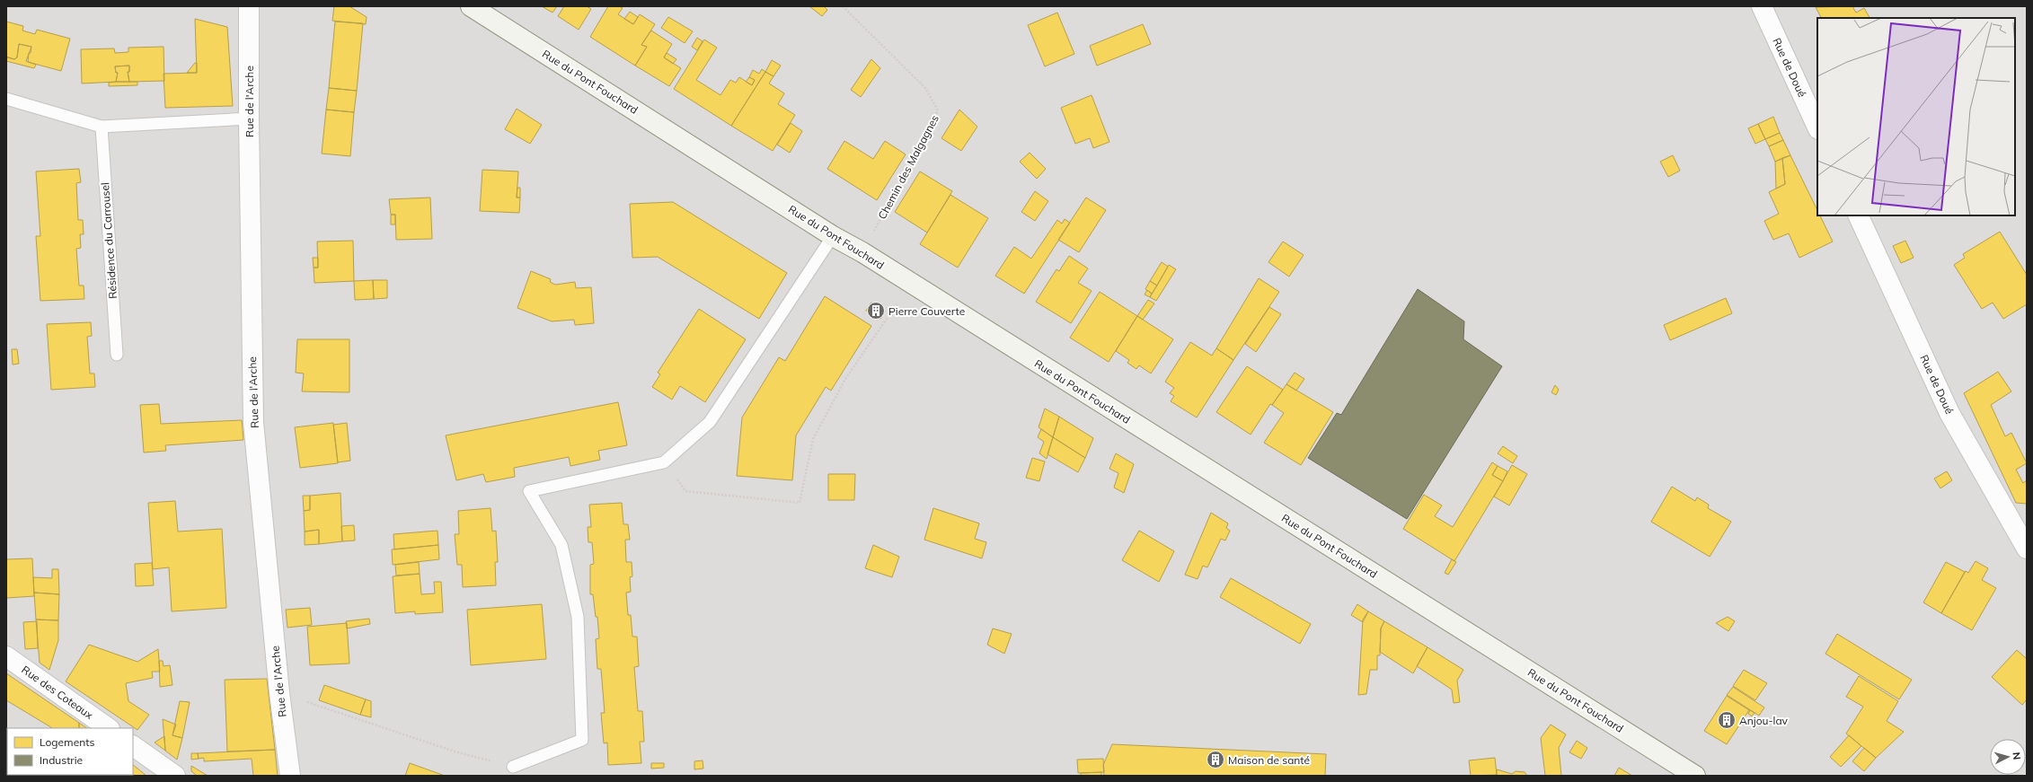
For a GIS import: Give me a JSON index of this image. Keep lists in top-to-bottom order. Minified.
{"streets":{"main road":["Rue du Pont Fouchard"],"street":["Rue de Doué","Rue de l'Arche","Rue des Coteaux"],"lane":["Résidence du Carrousel"],"path":["Chemin des Malgagnes"]},"crossings":[["Rue du Pont Fouchard","Chemin des Malgagnes"]],"places":{"building":["Pierre Couverte","Anjou-lav","Maison de santé"]},"legend":["Logements","Industrie"],"north":"right"}
